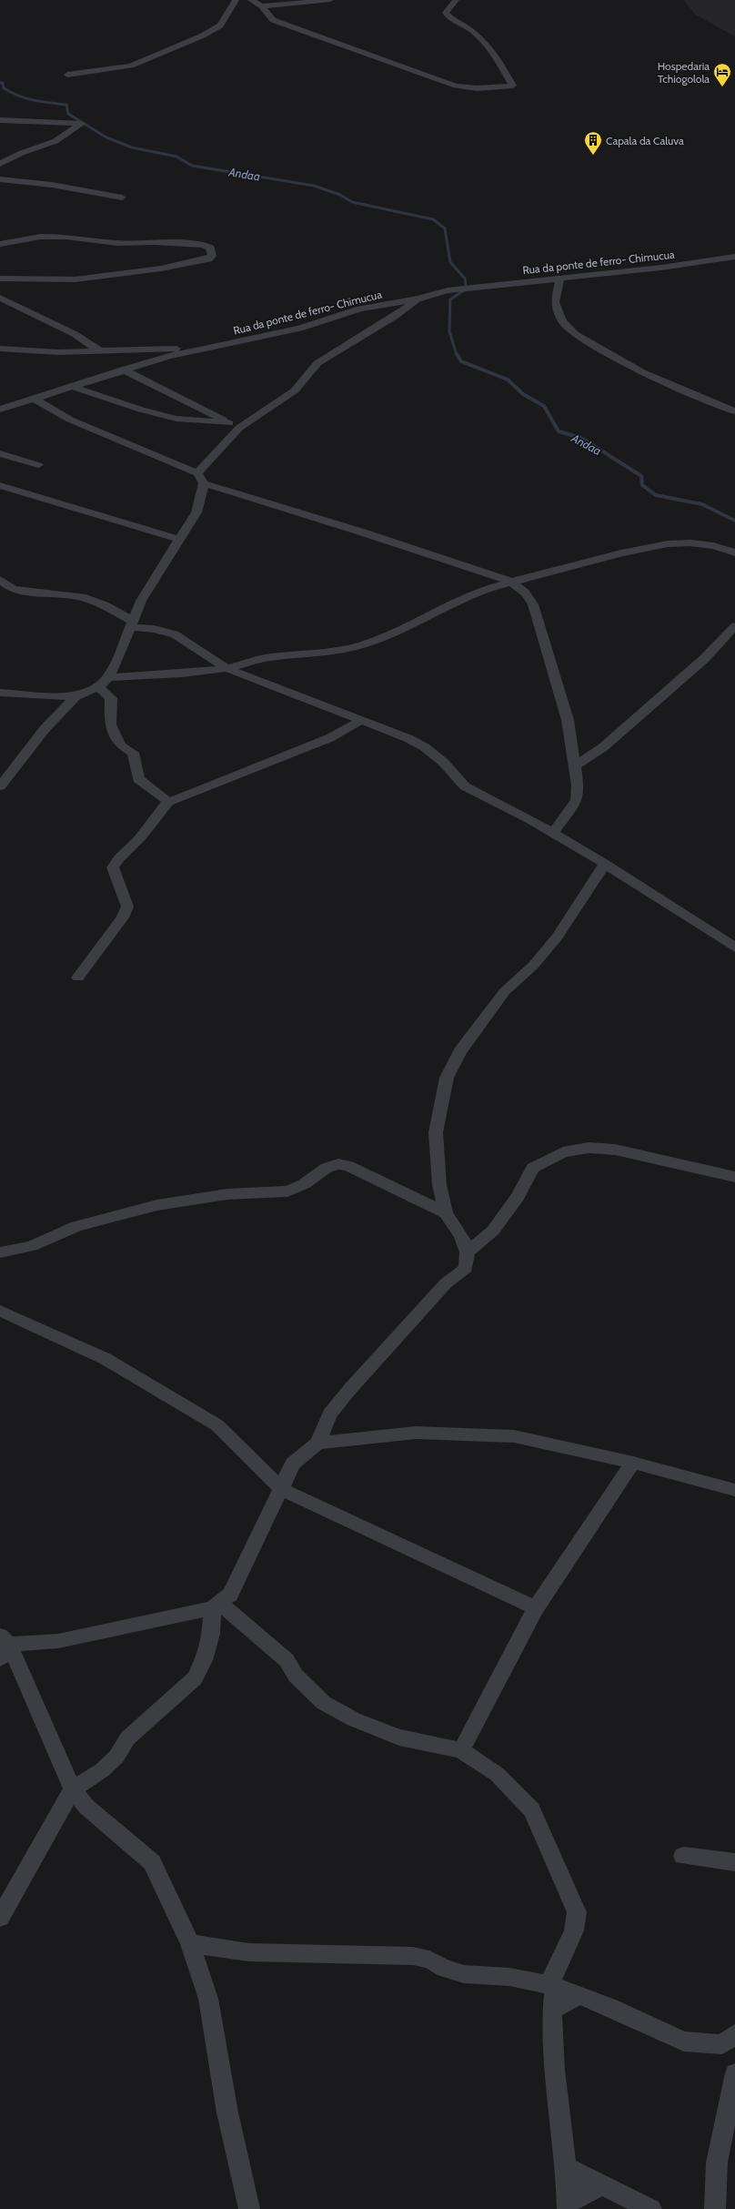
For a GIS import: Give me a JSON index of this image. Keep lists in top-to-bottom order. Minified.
{"streets":{"street":["Rua da ponte de ferro- Chimucua"]},"water":["Andaa"],"places":{"hotel":["Hospedaria Tchiogolola"],"building":["Capala da Caluva"]}}
